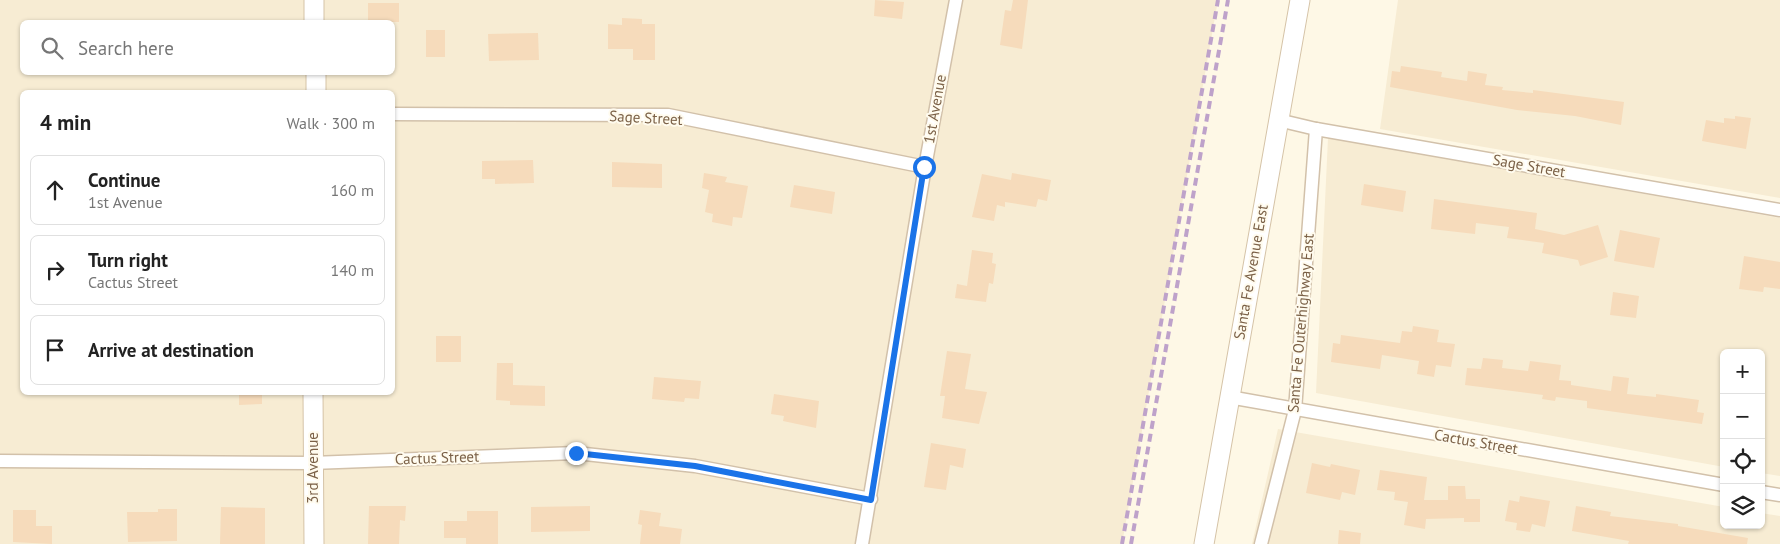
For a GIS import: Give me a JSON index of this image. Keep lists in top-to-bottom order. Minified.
{"streets":{"street":["1st Avenue","Sage Street","Santa Fe Avenue East","Santa Fe Outerhighway East","Cactus Street","3rd Avenue"]},"crossings":[["1st Avenue","Sage Street"],["1st Avenue","Cactus Street"],["Sage Street","Santa Fe Avenue East"],["Sage Street","Santa Fe Outerhighway East"],["Santa Fe Avenue East","Cactus Street"],["Santa Fe Outerhighway East","Cactus Street"],["Cactus Street","3rd Avenue"]],"page":{"search":"Search here","heading":["4 min","Walk · 300 m"],"list":[["Continue","1st Avenue","160 m"],["Turn right","Cactus Street","140 m"],"Arrive at destination"],"map_buttons":["+","−"]}}
